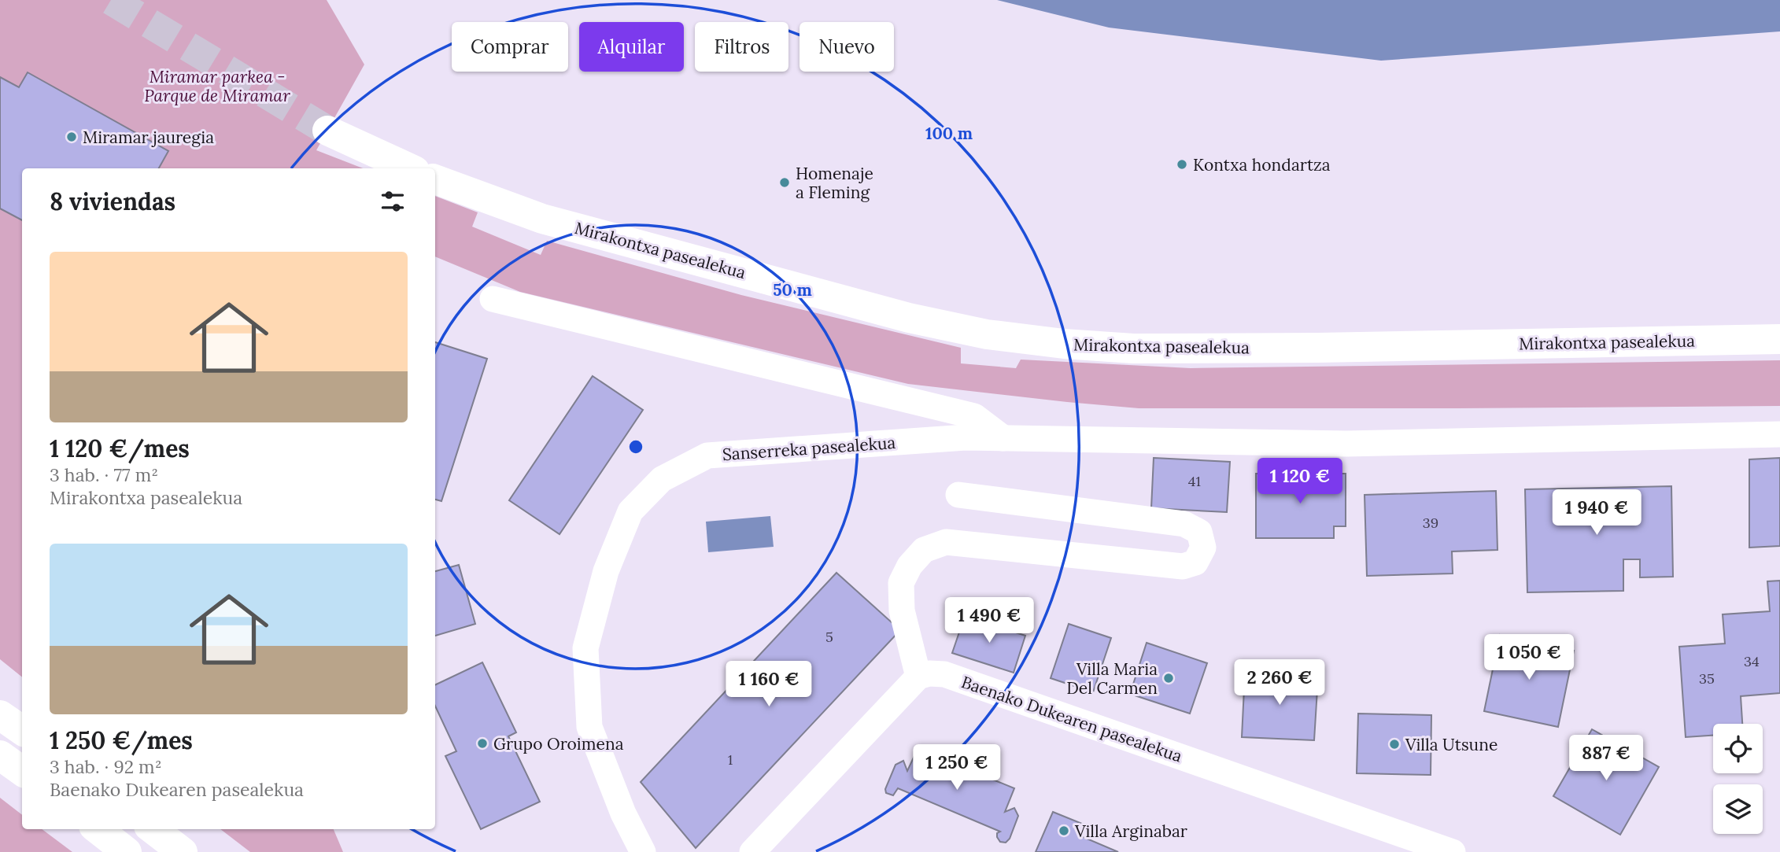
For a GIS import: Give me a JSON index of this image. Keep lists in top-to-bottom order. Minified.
{"streets":{"main road":["Mirakontxa pasealekua"],"street":["Sanserreka pasealekua","Baenako Dukearen pasealekua"]},"parks":["Miramar parkea - Parque de Miramar"],"places":["Miramar jauregia","Kontxa hondartza","Homenaje a Fleming","Villa Maria Del Carmen","Grupo Oroimena","Villa Utsune","Villa Arginabar"],"house_numbers":["41","39","5","34","35","1"],"page":{"chip":["Comprar","Alquilar","Filtros","Nuevo"],"heading":"8 viviendas","list":[{"name":"1 120 €/mes","note":"3 hab. · 77 m² · Mirakontxa pasealekua"},{"name":"1 250 €/mes","note":"3 hab. · 92 m² · Baenako Dukearen pasealekua"}],"price":["1 120 €","1 940 €","1 490 €","1 050 €","2 260 €","1 160 €","887 €","1 250 €"]},"rings":["100 m","50 m"]}
